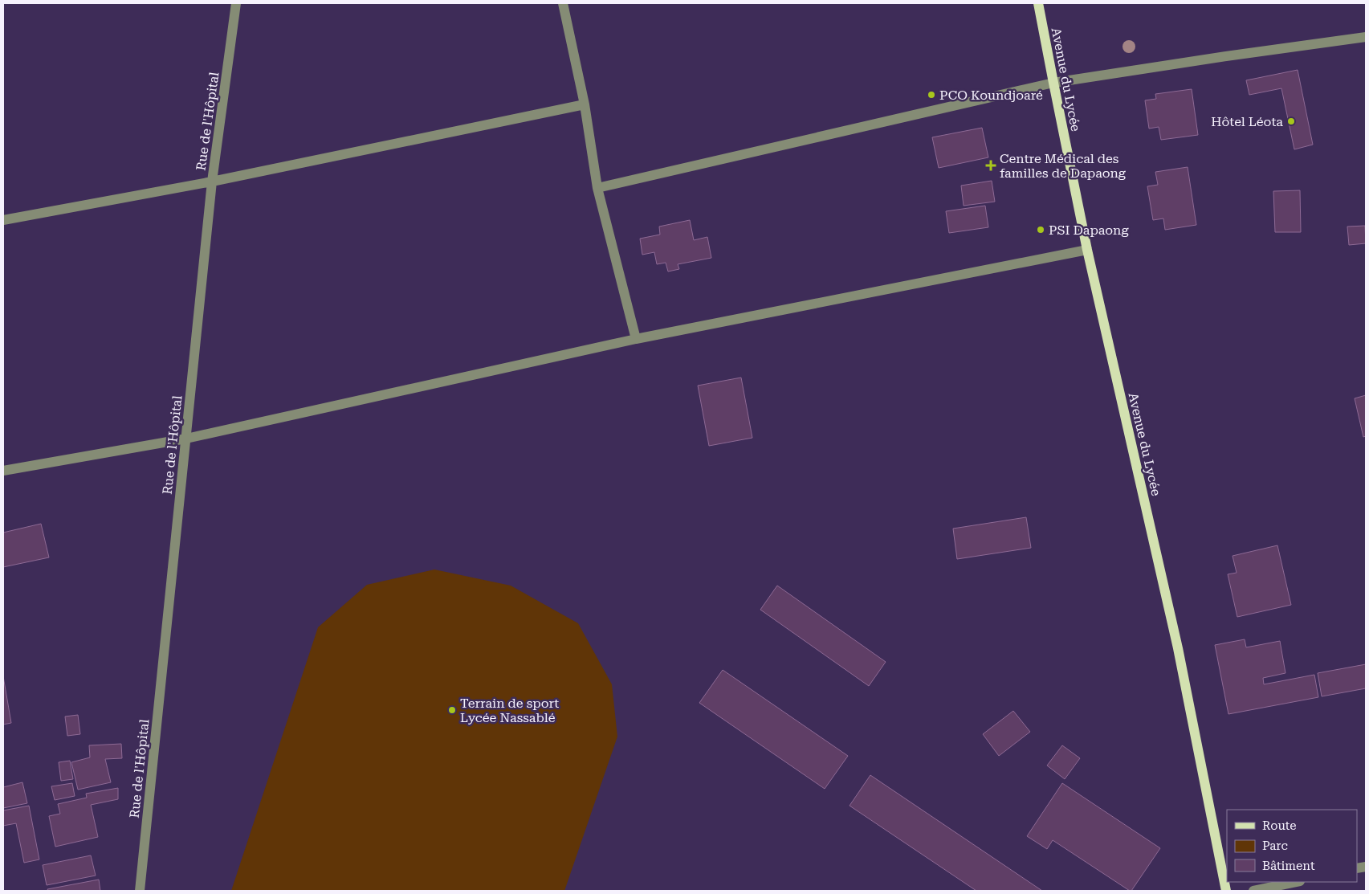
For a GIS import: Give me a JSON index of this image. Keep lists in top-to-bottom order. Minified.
{"streets":{"main road":["Avenue du Lycée"],"street":["Rue de l'Hôpital"]},"places":{"other":["PCO Koundjoaré","Hôtel Léota","PSI Dapaong","Terrain de sport Lycée Nassablé"],"health":["Centre Médical des familles de Dapaong"]},"legend":["Route","Parc","Bâtiment"]}
